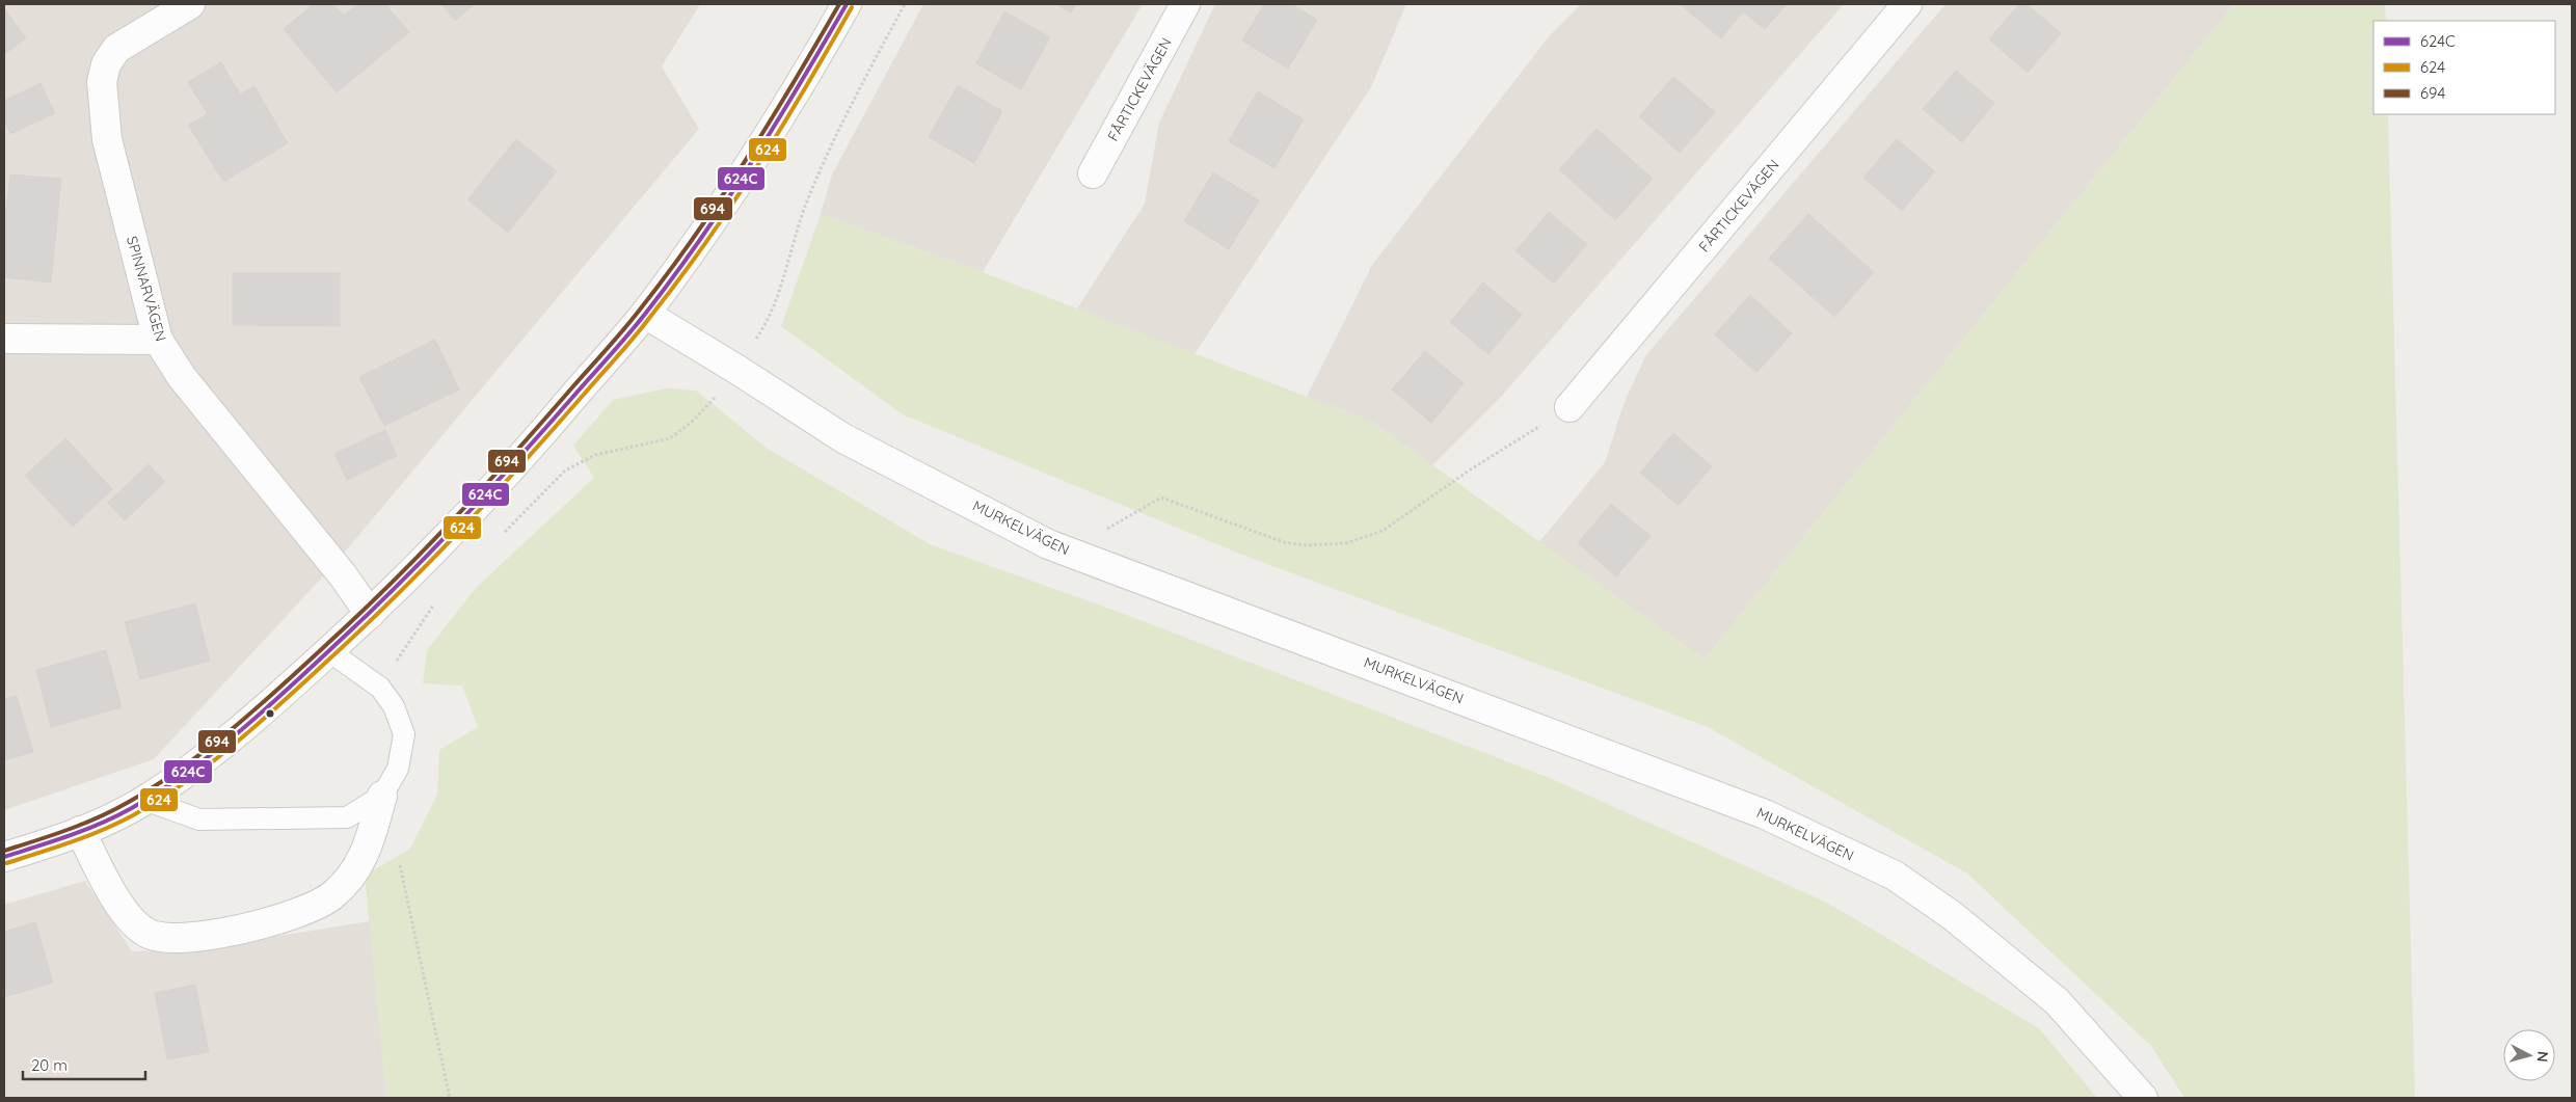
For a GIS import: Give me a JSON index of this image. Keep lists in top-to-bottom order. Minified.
{"streets":{"street":["FÅRTICKEVÄGEN","SPINNARVÄGEN","MURKELVÄGEN"]},"lines":["transit line 624C","transit line 694","transit line 624"],"legend":["624C","624","694"],"scale_bar":"20 m","north":"right"}
